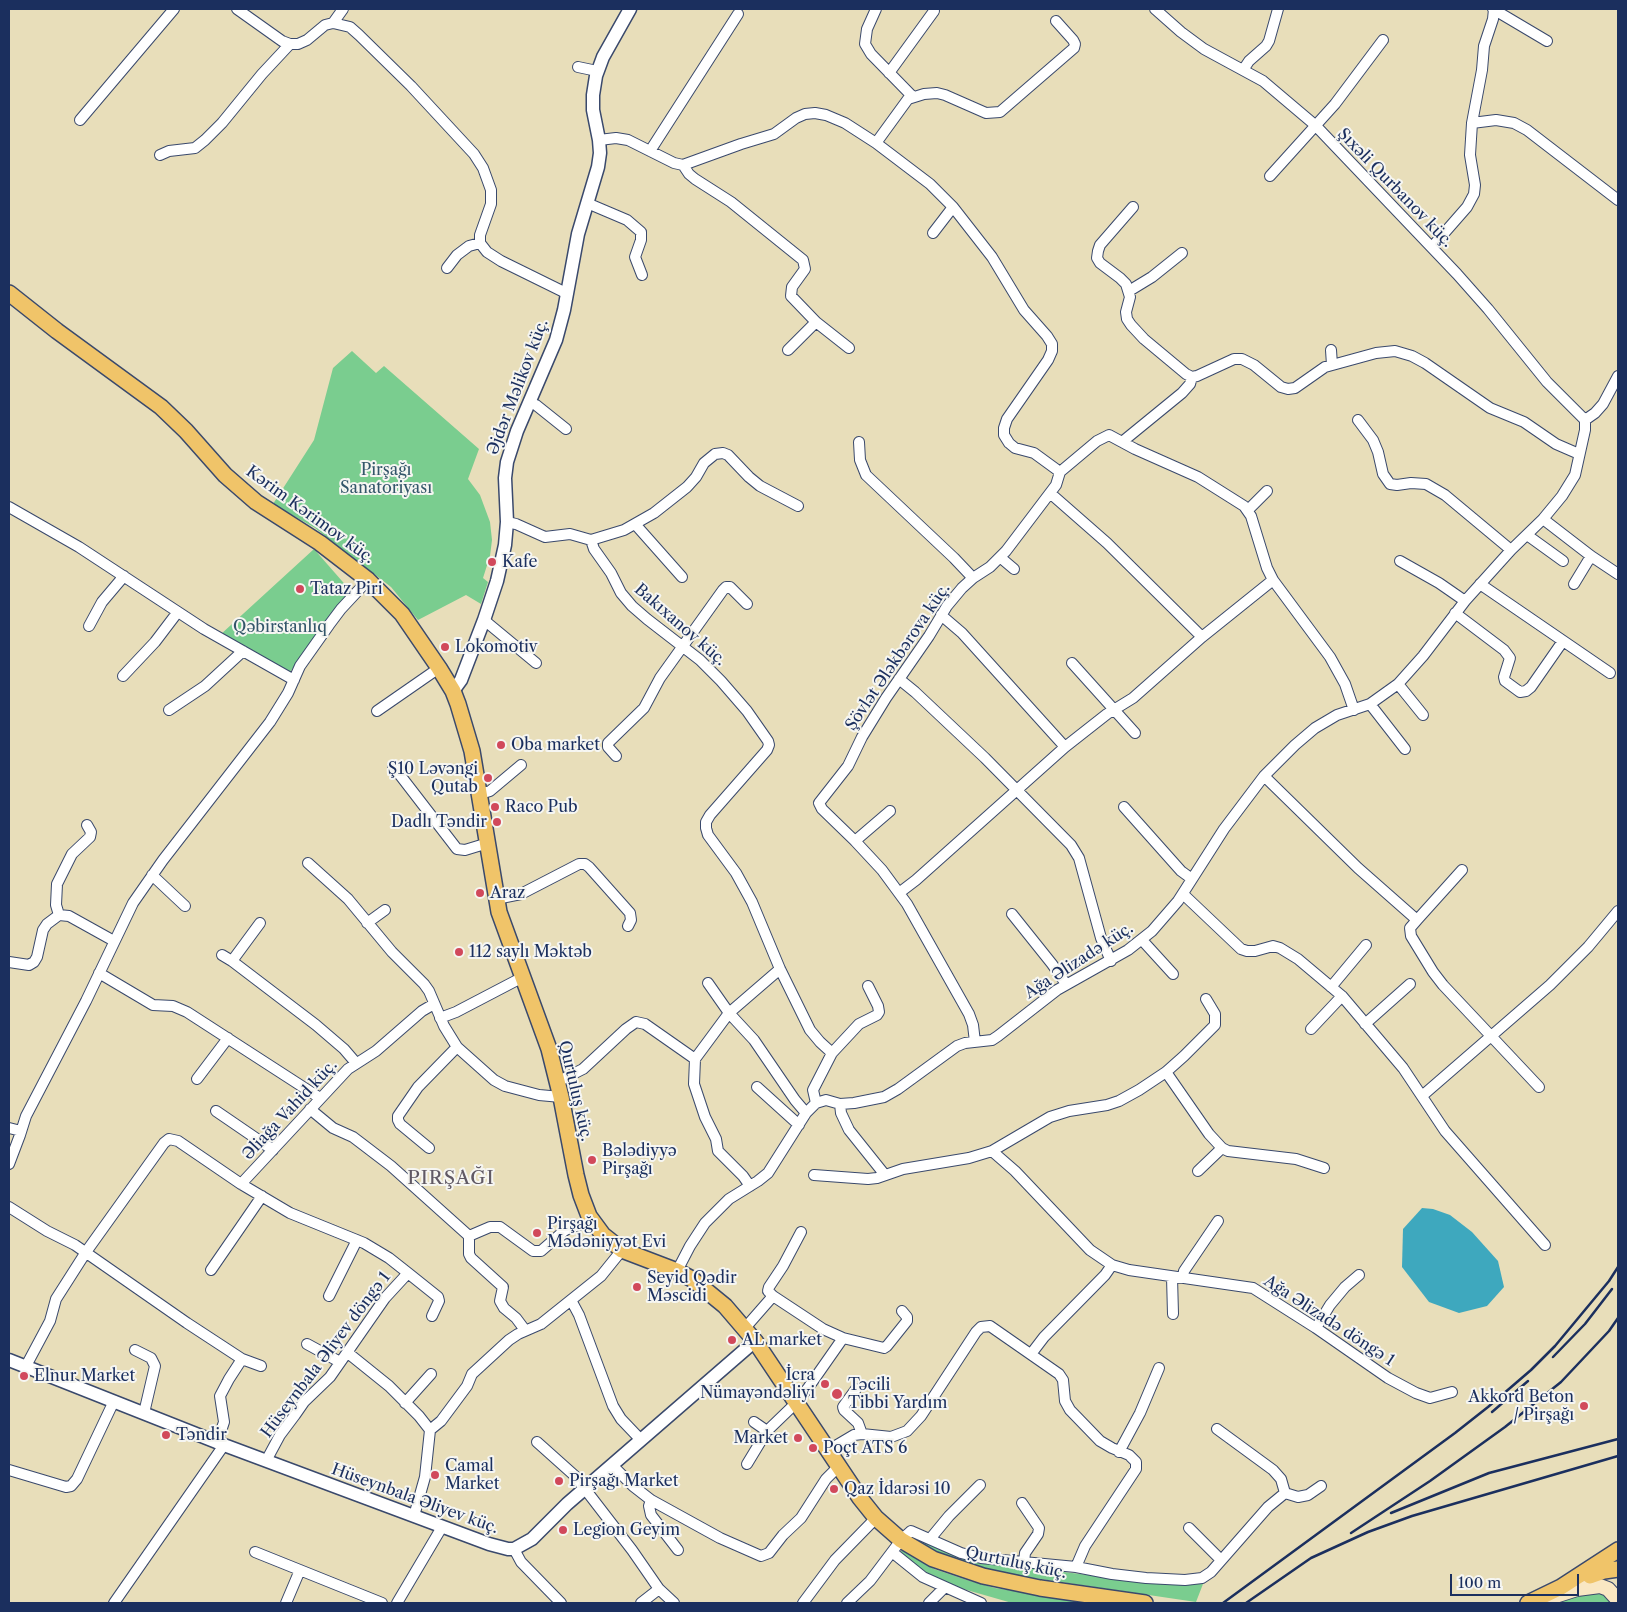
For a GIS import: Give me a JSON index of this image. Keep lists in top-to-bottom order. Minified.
{"streets":{"main road":["Kərim Kərimov küç.","Qurtuluş küç."],"street":["Şıxəli Qurbanov küç.","Əjdər Məlikov küç.","Bakıxanov küç.","Şövlət Ələkbərova küç.","Ağa Əlizadə küç.","Əliağa Vahid küç.","Ağa Əlizadə döngə 1","Hüseynbala Əliyev döngə 1","Hüseynbala Əliyev küç."]},"crossings":[["Şıxəli Qurbanov küç.","Ağa Əlizadə küç."],["Əjdər Məlikov küç.","Kərim Kərimov küç."],["Əjdər Məlikov küç.","Qurtuluş küç."],["Kərim Kərimov küç.","Qurtuluş küç."],["Şövlət Ələkbərova küç.","Ağa Əlizadə küç."],["Qurtuluş küç.","Hüseynbala Əliyev küç."],["Əliağa Vahid küç.","Hüseynbala Əliyev döngə 1"],["Hüseynbala Əliyev döngə 1","Hüseynbala Əliyev küç."]],"districts":["PIRŞAĞI"],"parks":["Pirşağı Sanatoriyası","Qəbirstanlıq"],"places":["Kafe","Tataz Piri","Lokomotiv","Oba market","Ş10 Ləvəngi Qutab","Raco Pub","Dadlı Təndir","Araz","112 saylı Məktəb","Bələdiyyə Pirşağı","Pirşağı Mədəniyyət Evi","Seyid Qədir Məscidi","AL market","Elnur Market","İcra Nümayəndəliyi","Təcili Tibbi Yardım","Akkord Beton / Pirşağı","Təndir","Market","Poçt ATS 6","Camal Market","Pirşağı Market","Qaz İdarəsi 10","Legion Geyim"],"scale_bar":"100 m"}
